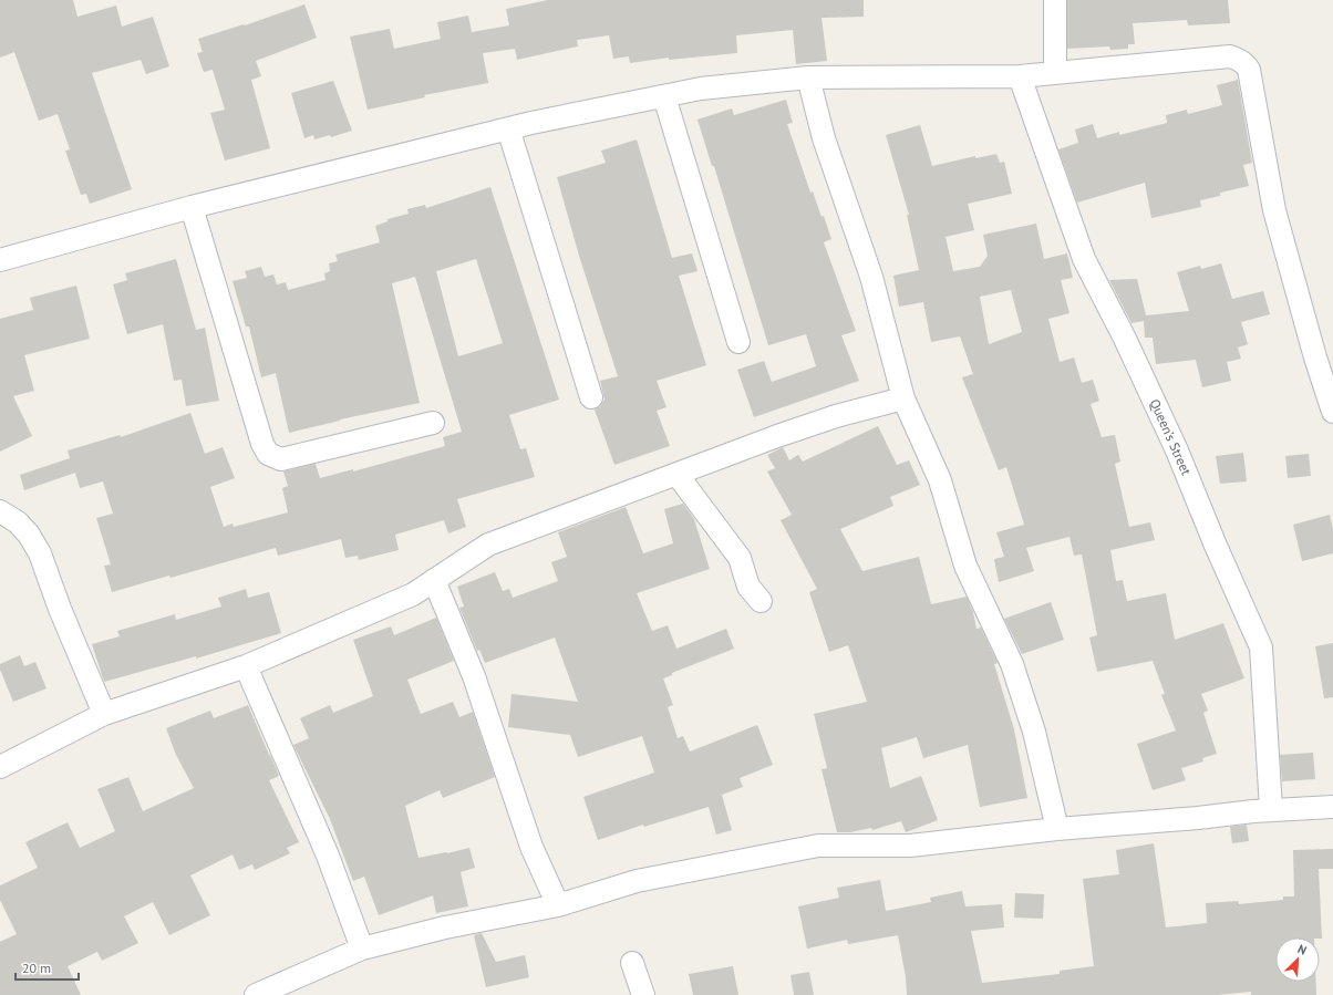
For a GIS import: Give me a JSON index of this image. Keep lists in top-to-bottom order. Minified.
{"streets":{"street":["Queen’s Street"]},"scale_bar":"20 m","north":"top right"}
